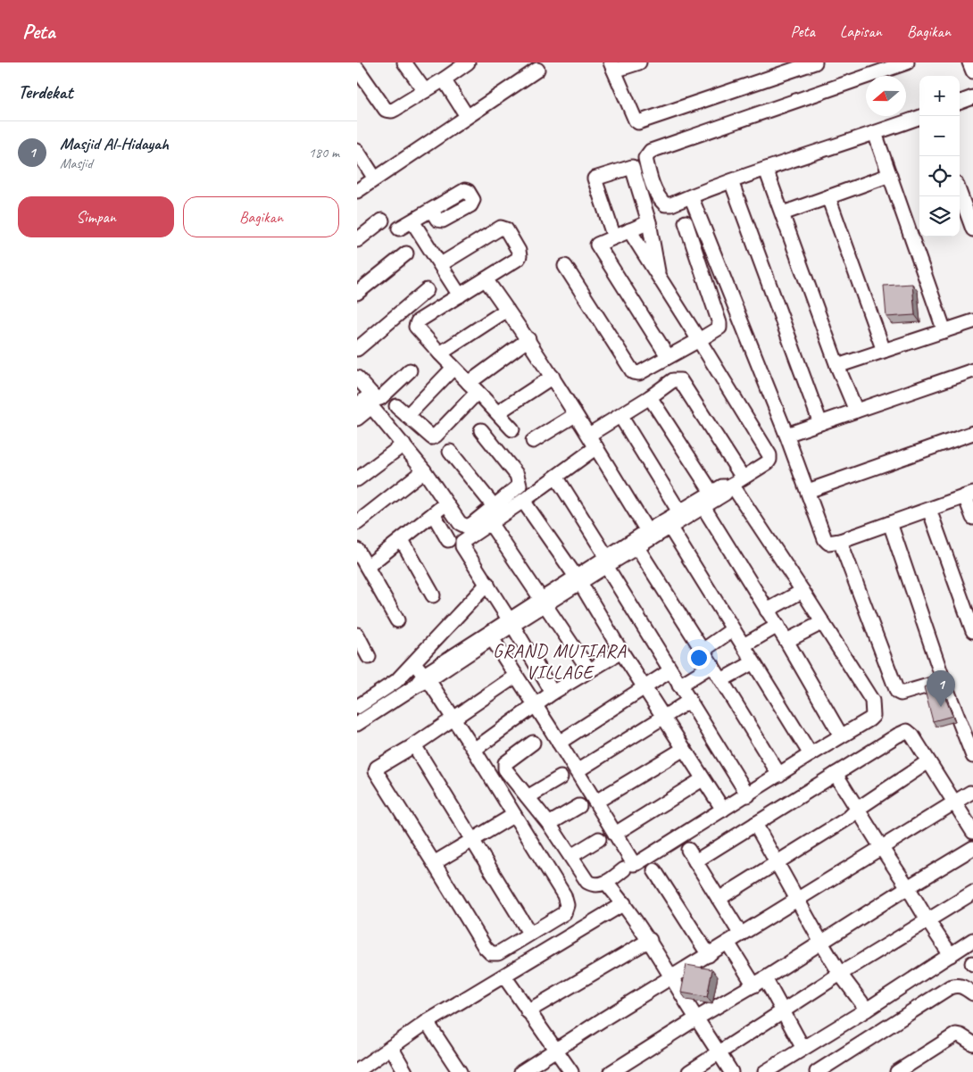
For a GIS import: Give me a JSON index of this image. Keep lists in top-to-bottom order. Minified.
{"districts":["GRAND MUTIARA VILLAGE"],"north":"left","page":{"header":"Peta","nav":["Peta","Lapisan","Bagikan"],"heading":"Terdekat","map_buttons":["+","−"],"list":[{"mark":"1","name":"Masjid Al-Hidayah","note":"Masjid","value":"180 m"}],"buttons":["Simpan","Bagikan"],"pins":"1"}}
